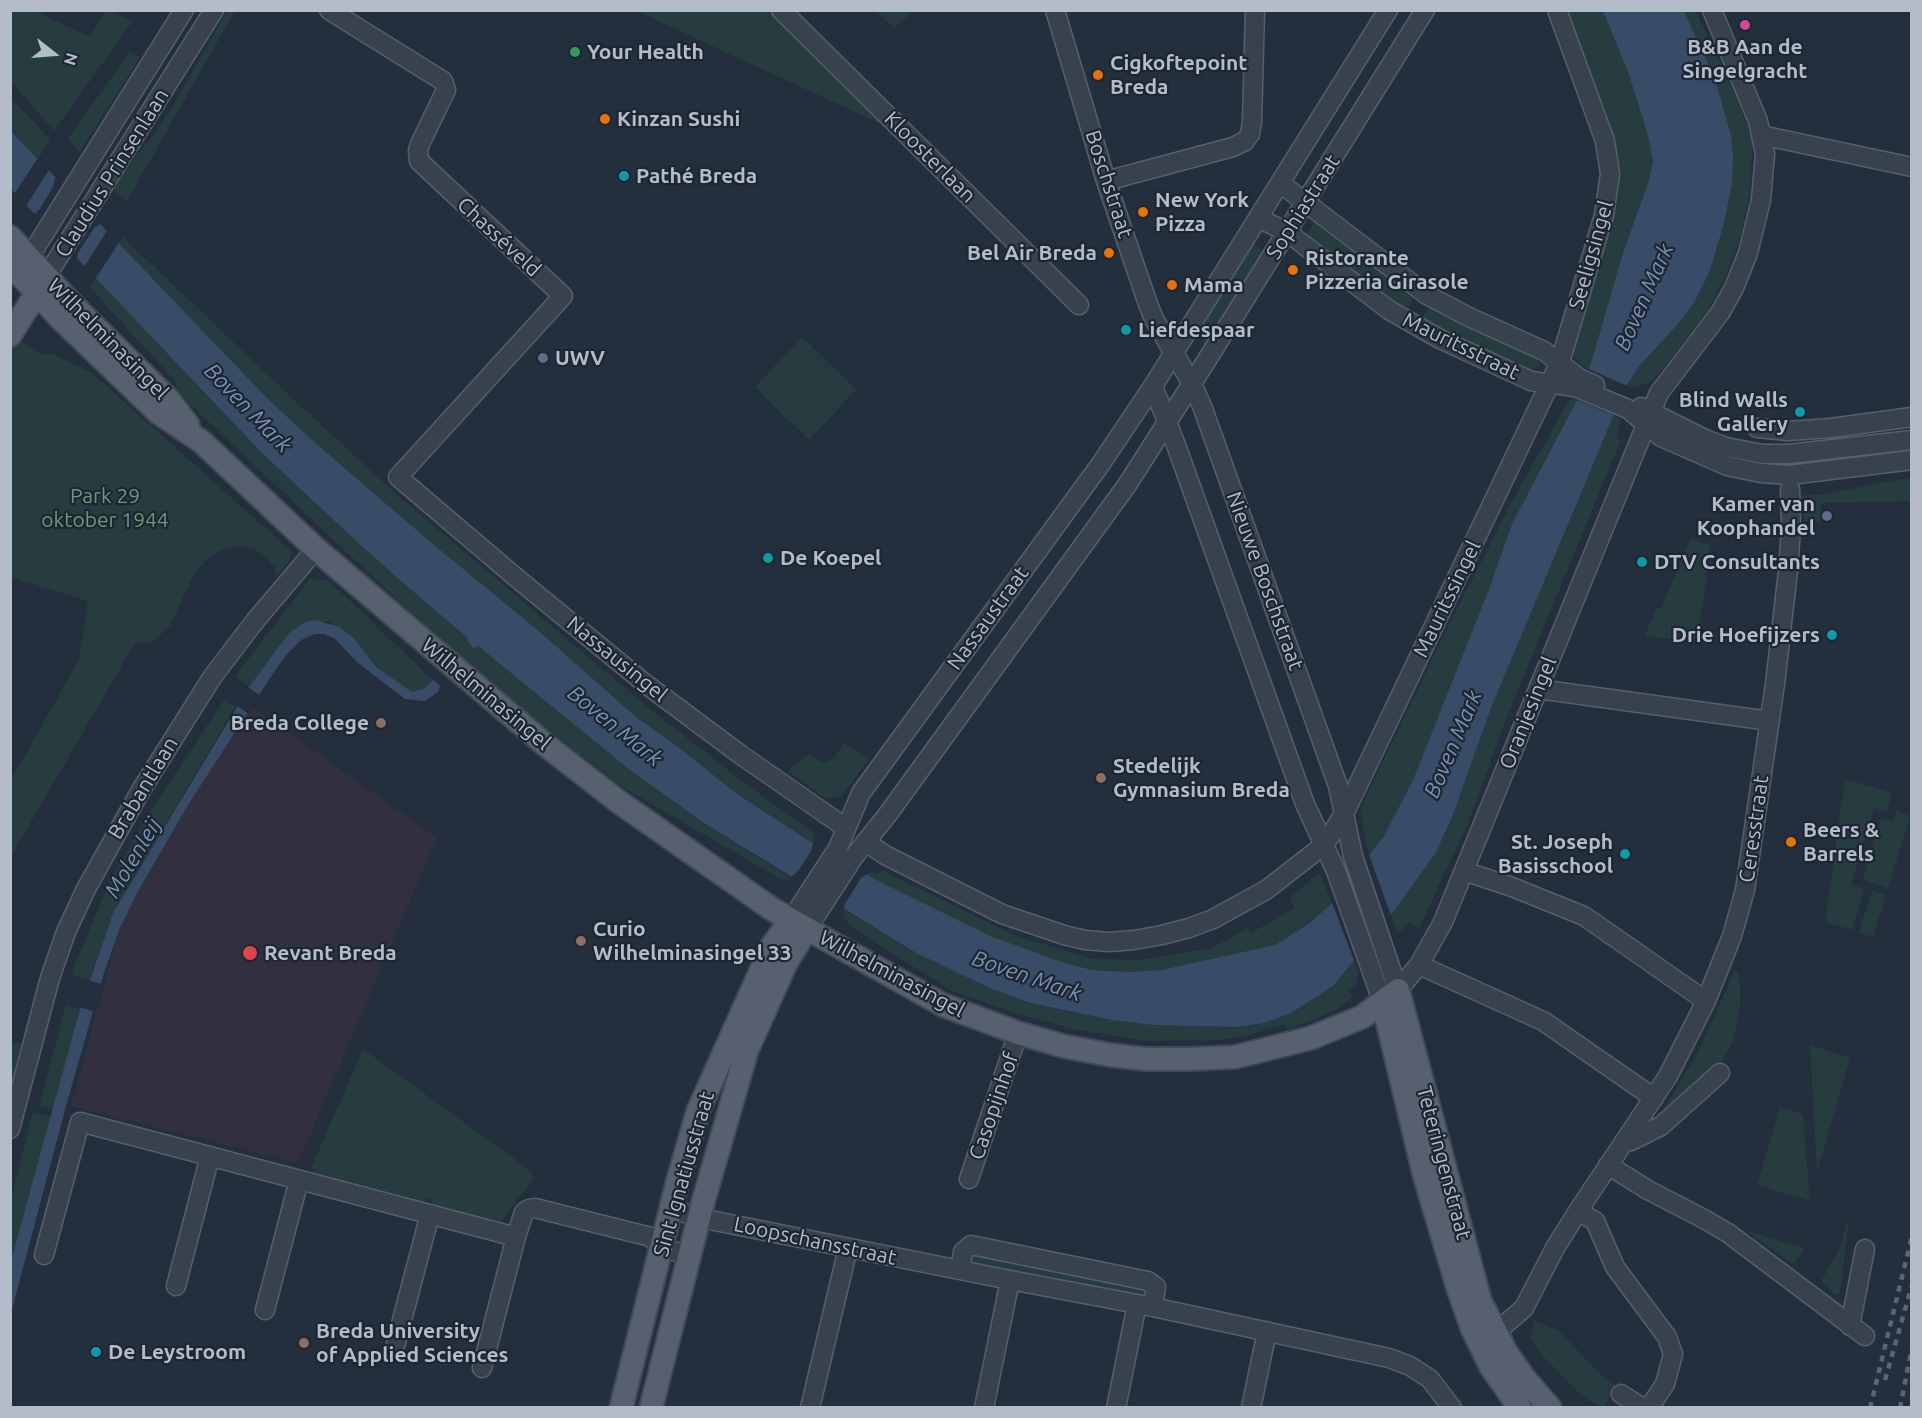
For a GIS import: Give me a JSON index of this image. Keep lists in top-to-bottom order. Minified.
{"streets":{"main road":["Claudius Prinsenlaan","Wilhelminasingel","Teteringenstraat","Sint Ignatiusstraat"],"street":["Kloosterlaan","Boschstraat","Sophiastraat","Chasséveld","Seeligsingel","Mauritsstraat","Nieuwe Boschstraat","Mauritssingel","Nassaustraat","Nassausingel","Oranjesingel","Brabantlaan","Ceresstraat","Casopijnhof","Loopschansstraat"]},"crossings":[["Claudius Prinsenlaan","Wilhelminasingel"],["Boschstraat","Sophiastraat"],["Boschstraat","Nieuwe Boschstraat"],["Sophiastraat","Mauritsstraat"],["Sophiastraat","Nieuwe Boschstraat"],["Sophiastraat","Nassaustraat"],["Chasséveld","Nassausingel"],["Seeligsingel","Mauritsstraat"],["Seeligsingel","Mauritssingel"],["Wilhelminasingel","Nieuwe Boschstraat"],["Wilhelminasingel","Nassaustraat"],["Wilhelminasingel","Oranjesingel"],["Wilhelminasingel","Brabantlaan"],["Wilhelminasingel","Casopijnhof"],["Wilhelminasingel","Teteringenstraat"],["Wilhelminasingel","Sint Ignatiusstraat"],["Mauritsstraat","Mauritssingel"],["Mauritsstraat","Oranjesingel"],["Nieuwe Boschstraat","Mauritssingel"],["Nieuwe Boschstraat","Nassaustraat"],["Nieuwe Boschstraat","Oranjesingel"],["Nieuwe Boschstraat","Teteringenstraat"],["Nassaustraat","Nassausingel"],["Nassaustraat","Sint Ignatiusstraat"],["Oranjesingel","Teteringenstraat"],["Ceresstraat","Teteringenstraat"],["Sint Ignatiusstraat","Loopschansstraat"]],"water":["Boven Mark","Molenleij"],"parks":["Park 29 oktober 1944"],"places":["B&B Aan de Singelgracht","Your Health","Cigkoftepoint Breda","Kinzan Sushi","Pathé Breda","New York Pizza","Bel Air Breda","Ristorante Pizzeria Girasole","Mama","Liefdespaar","UWV","Blind Walls Gallery","Kamer van Koophandel","De Koepel","DTV Consultants","Drie Hoefijzers","Breda College","Stedelijk Gymnasium Breda","Beers & Barrels","St. Joseph Basisschool","Curio Wilhelminasingel 33","Revant Breda","Breda University of Applied Sciences","De Leystroom"],"north":"right"}
